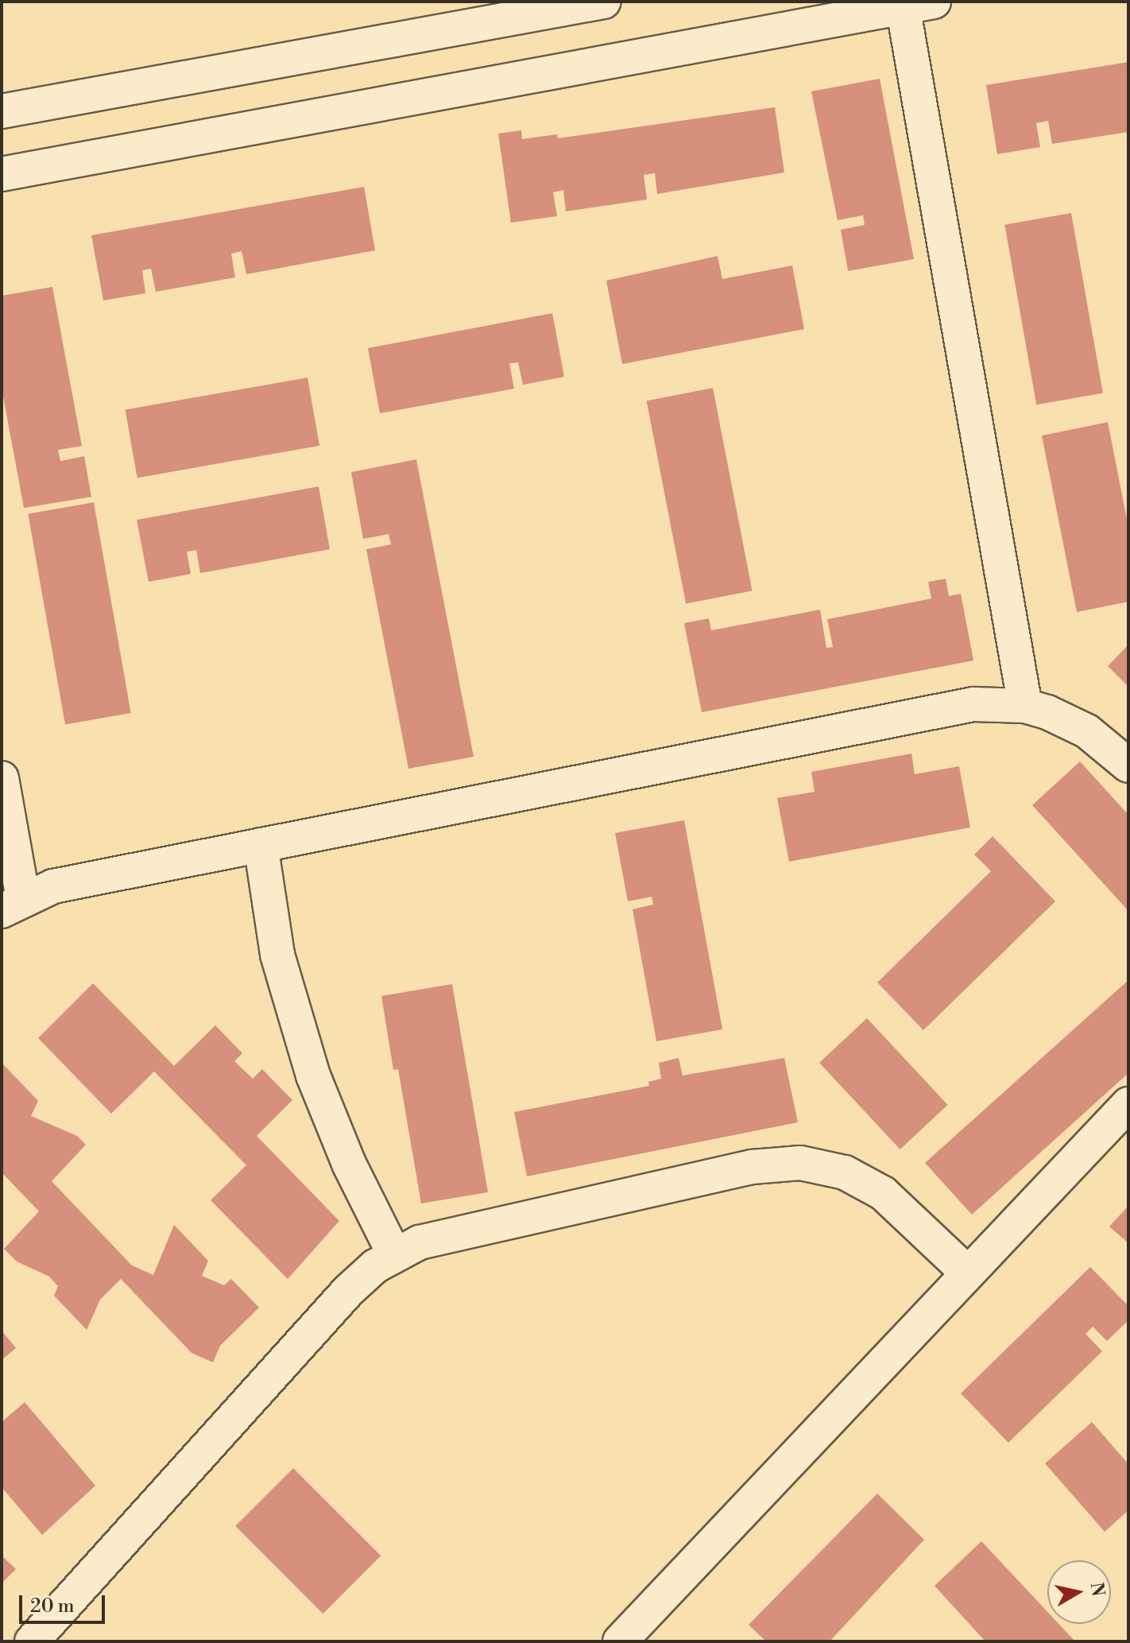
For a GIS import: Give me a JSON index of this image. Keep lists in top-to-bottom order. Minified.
{"scale_bar":"20 m","north":"right"}
